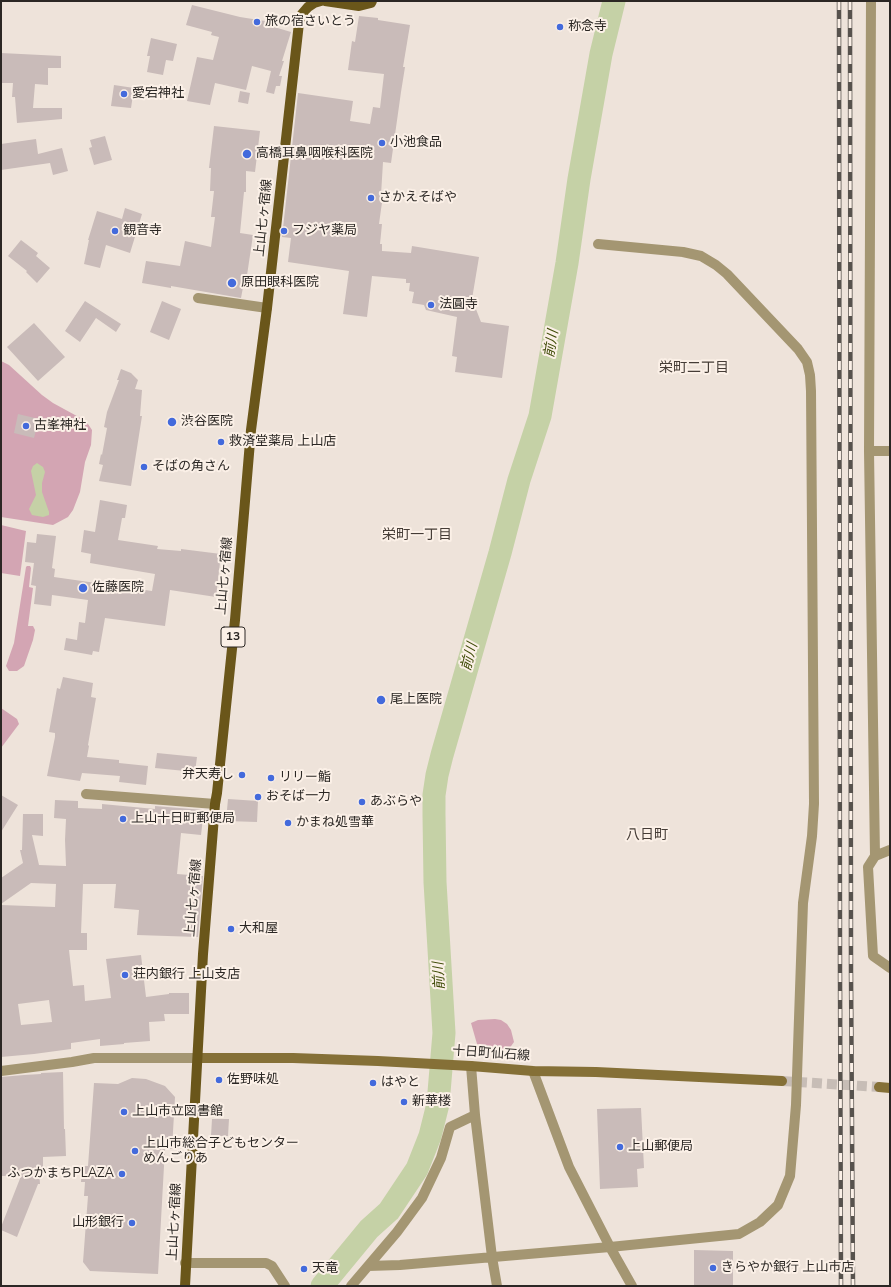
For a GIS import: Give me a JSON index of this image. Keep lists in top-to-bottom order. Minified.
{"streets":{"main road":["上山七ヶ宿線","13","十日町仙石線"]},"crossings":[["上山七ヶ宿線","十日町仙石線"]],"districts":["栄町二丁目","栄町一丁目","八日町"],"water":["前川"],"places":["旅の宿さいとう","称念寺","愛宕神社","小池食品","高橋耳鼻咽喉科医院","さかえそばや","観音寺","フジヤ薬局","原田眼科医院","法圓寺","渋谷医院","古峯神社","救済堂薬局 上山店","そばの角さん","佐藤医院","尾上医院","弁天寿し","リリー鮨","おそば一力","あぶらや","上山十日町郵便局","かまね処雪華","大和屋","荘内銀行 上山支店","佐野味処","はやと","新華楼","上山市立図書館","上山郵便局","上山市総合子どもセンター めんごりあ","ふつかまちPLAZA","山形銀行","きらやか銀行 上山市店","天竜"]}
